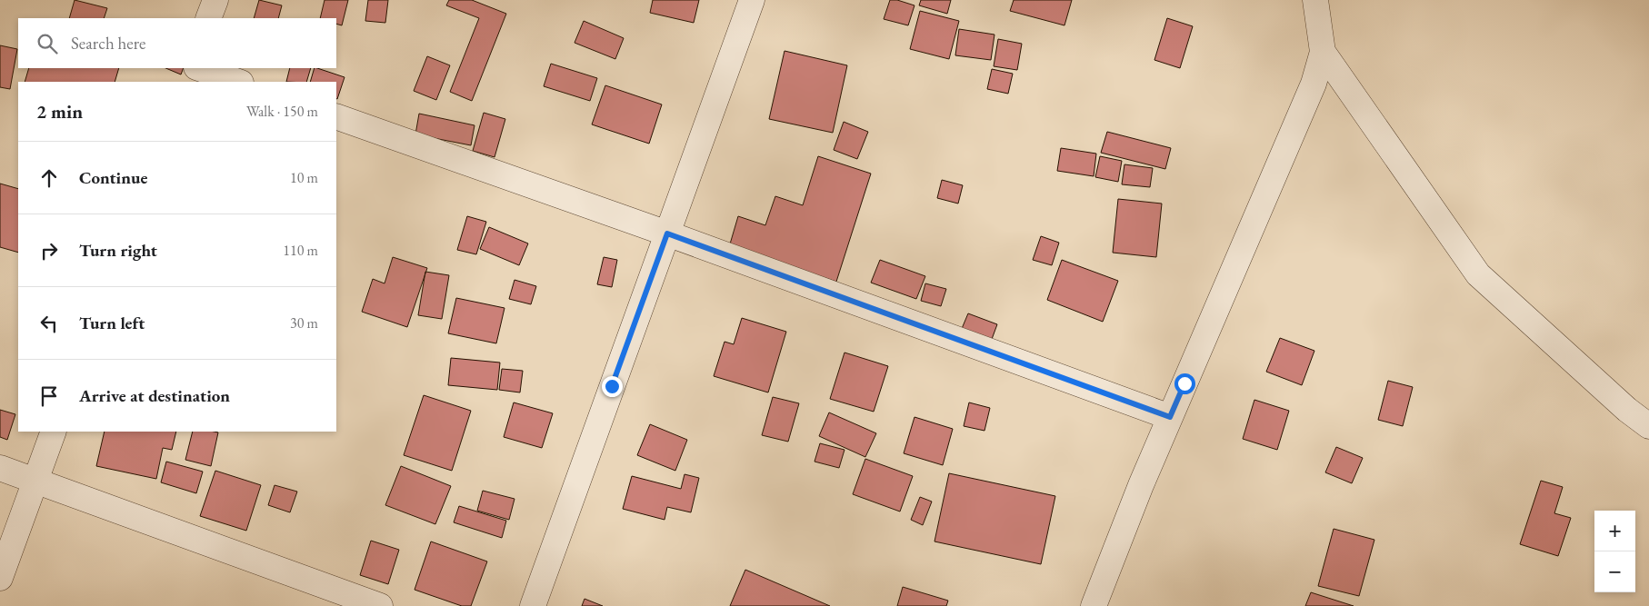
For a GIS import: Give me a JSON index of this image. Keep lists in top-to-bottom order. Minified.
{"page":{"search":"Search here","heading":["2 min","Walk · 150 m"],"list":[["Continue","10 m"],["Turn right","110 m"],["Turn left","30 m"],"Arrive at destination"],"map_buttons":["+","−"]}}
